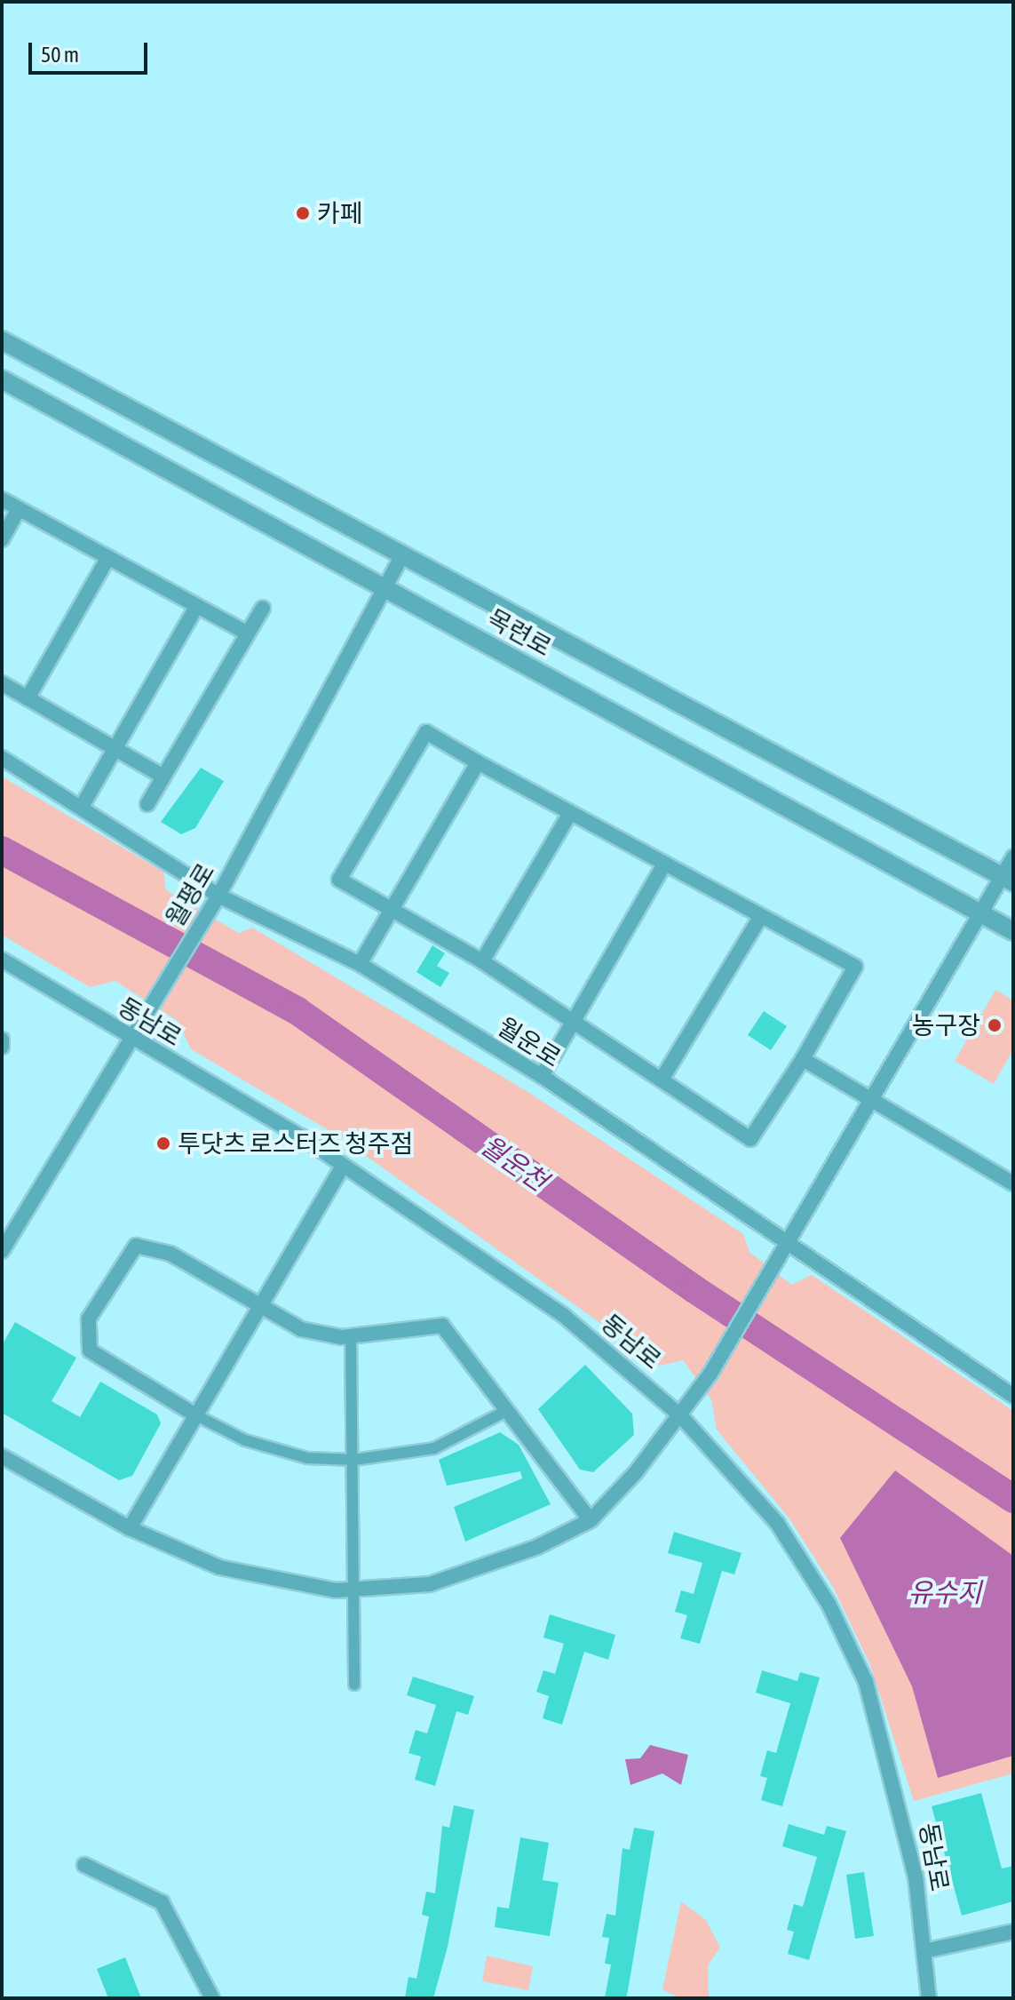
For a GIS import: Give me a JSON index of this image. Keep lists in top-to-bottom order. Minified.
{"streets":{"street":["목련로","월평로","동남로","월운로"]},"crossings":[["목련로","월평로"],["월평로","동남로"],["월평로","월운로"]],"water":["월운천","유수지"],"places":["카페","농구장","투닷츠 로스터즈 청주점"],"scale_bar":"50 m"}
